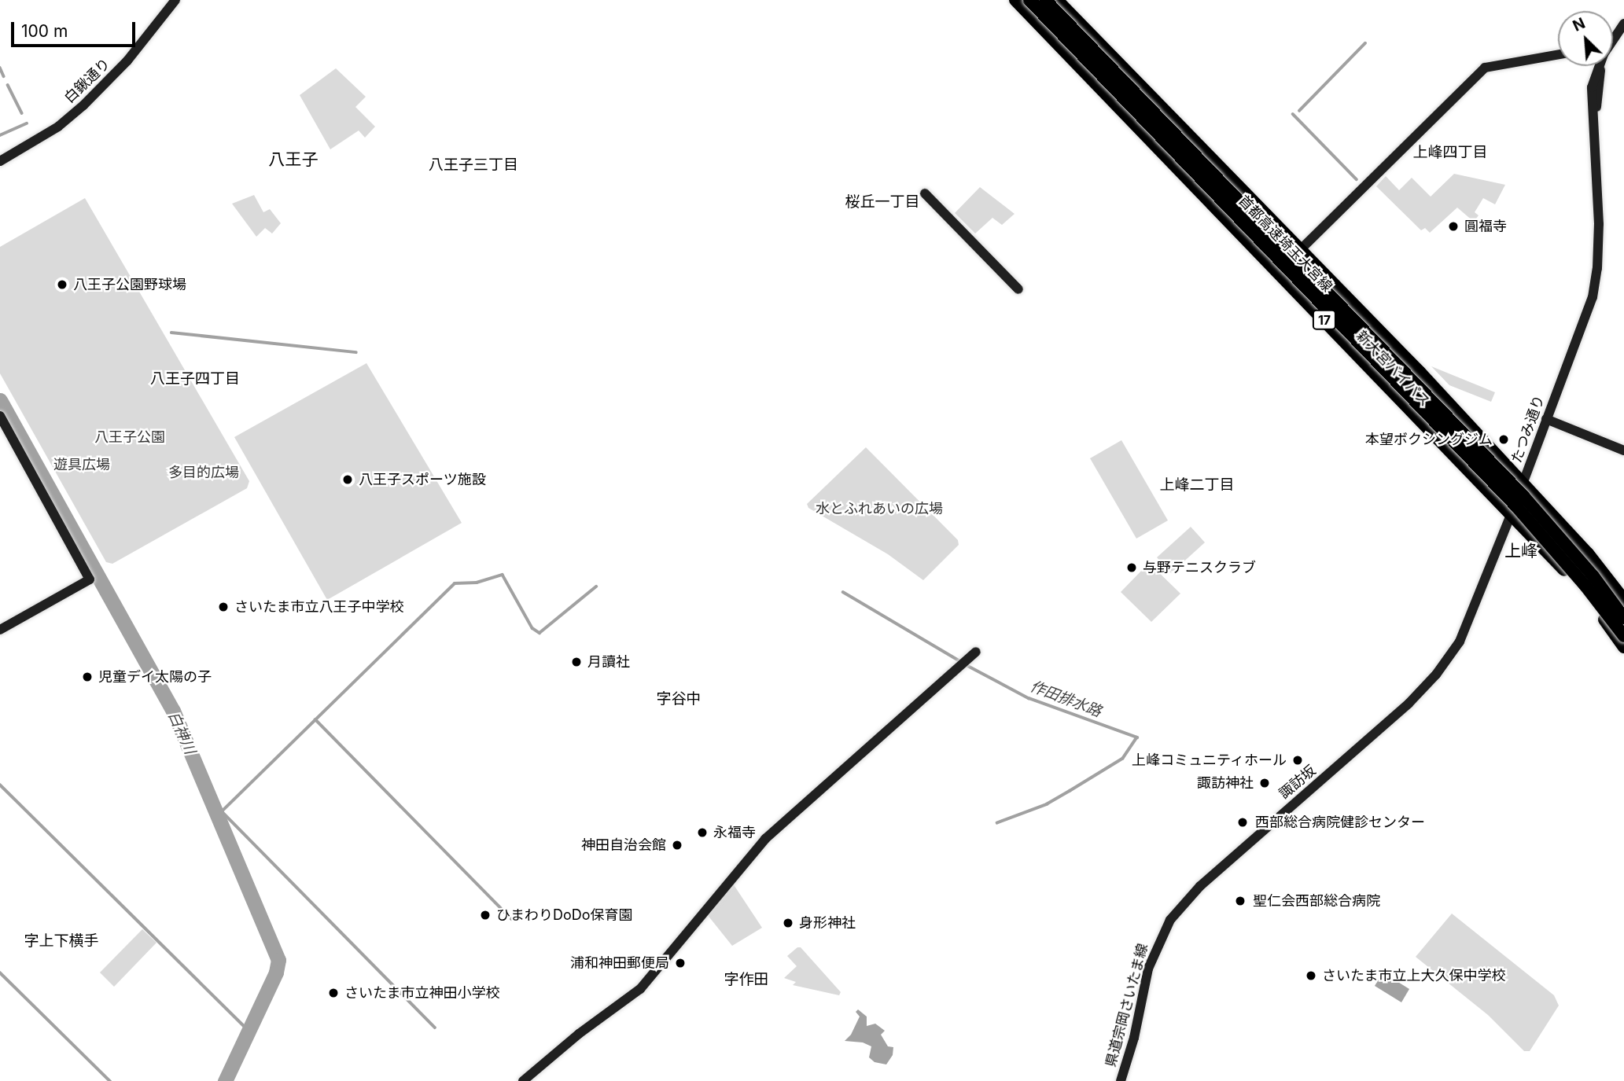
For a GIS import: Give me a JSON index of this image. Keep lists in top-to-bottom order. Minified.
{"streets":{"highway":["首都高速埼玉大宮線","17","新大宮バイパス"],"street":["白鍬通り","たつみ通り","諏訪坂","県道宗岡さいたま線"]},"crossings":[["新大宮バイパス","たつみ通り"],["たつみ通り","諏訪坂"],["諏訪坂","県道宗岡さいたま線"]],"districts":["上峰四丁目","八王子","八王子三丁目","桜丘一丁目","八王子四丁目","上峰二丁目","上峰","字谷中","字上下横手","字作田"],"water":["作田排水路","白神川"],"parks":["八王子公園","遊具広場","多目的広場","水とふれあいの広場"],"places":["圓福寺","八王子公園野球場","本望ボクシングジム","八王子スポーツ施設","与野テニスクラブ","さいたま市立八王子中学校","月讀社","児童デイ太陽の子","上峰コミュニティホール","諏訪神社","西部総合病院健診センター","永福寺","神田自治会館","聖仁会西部総合病院","ひまわりDoDo保育園","身形神社","浦和神田郵便局","さいたま市立上大久保中学校","さいたま市立神田小学校"],"scale_bar":"100 m","north":"top left"}
